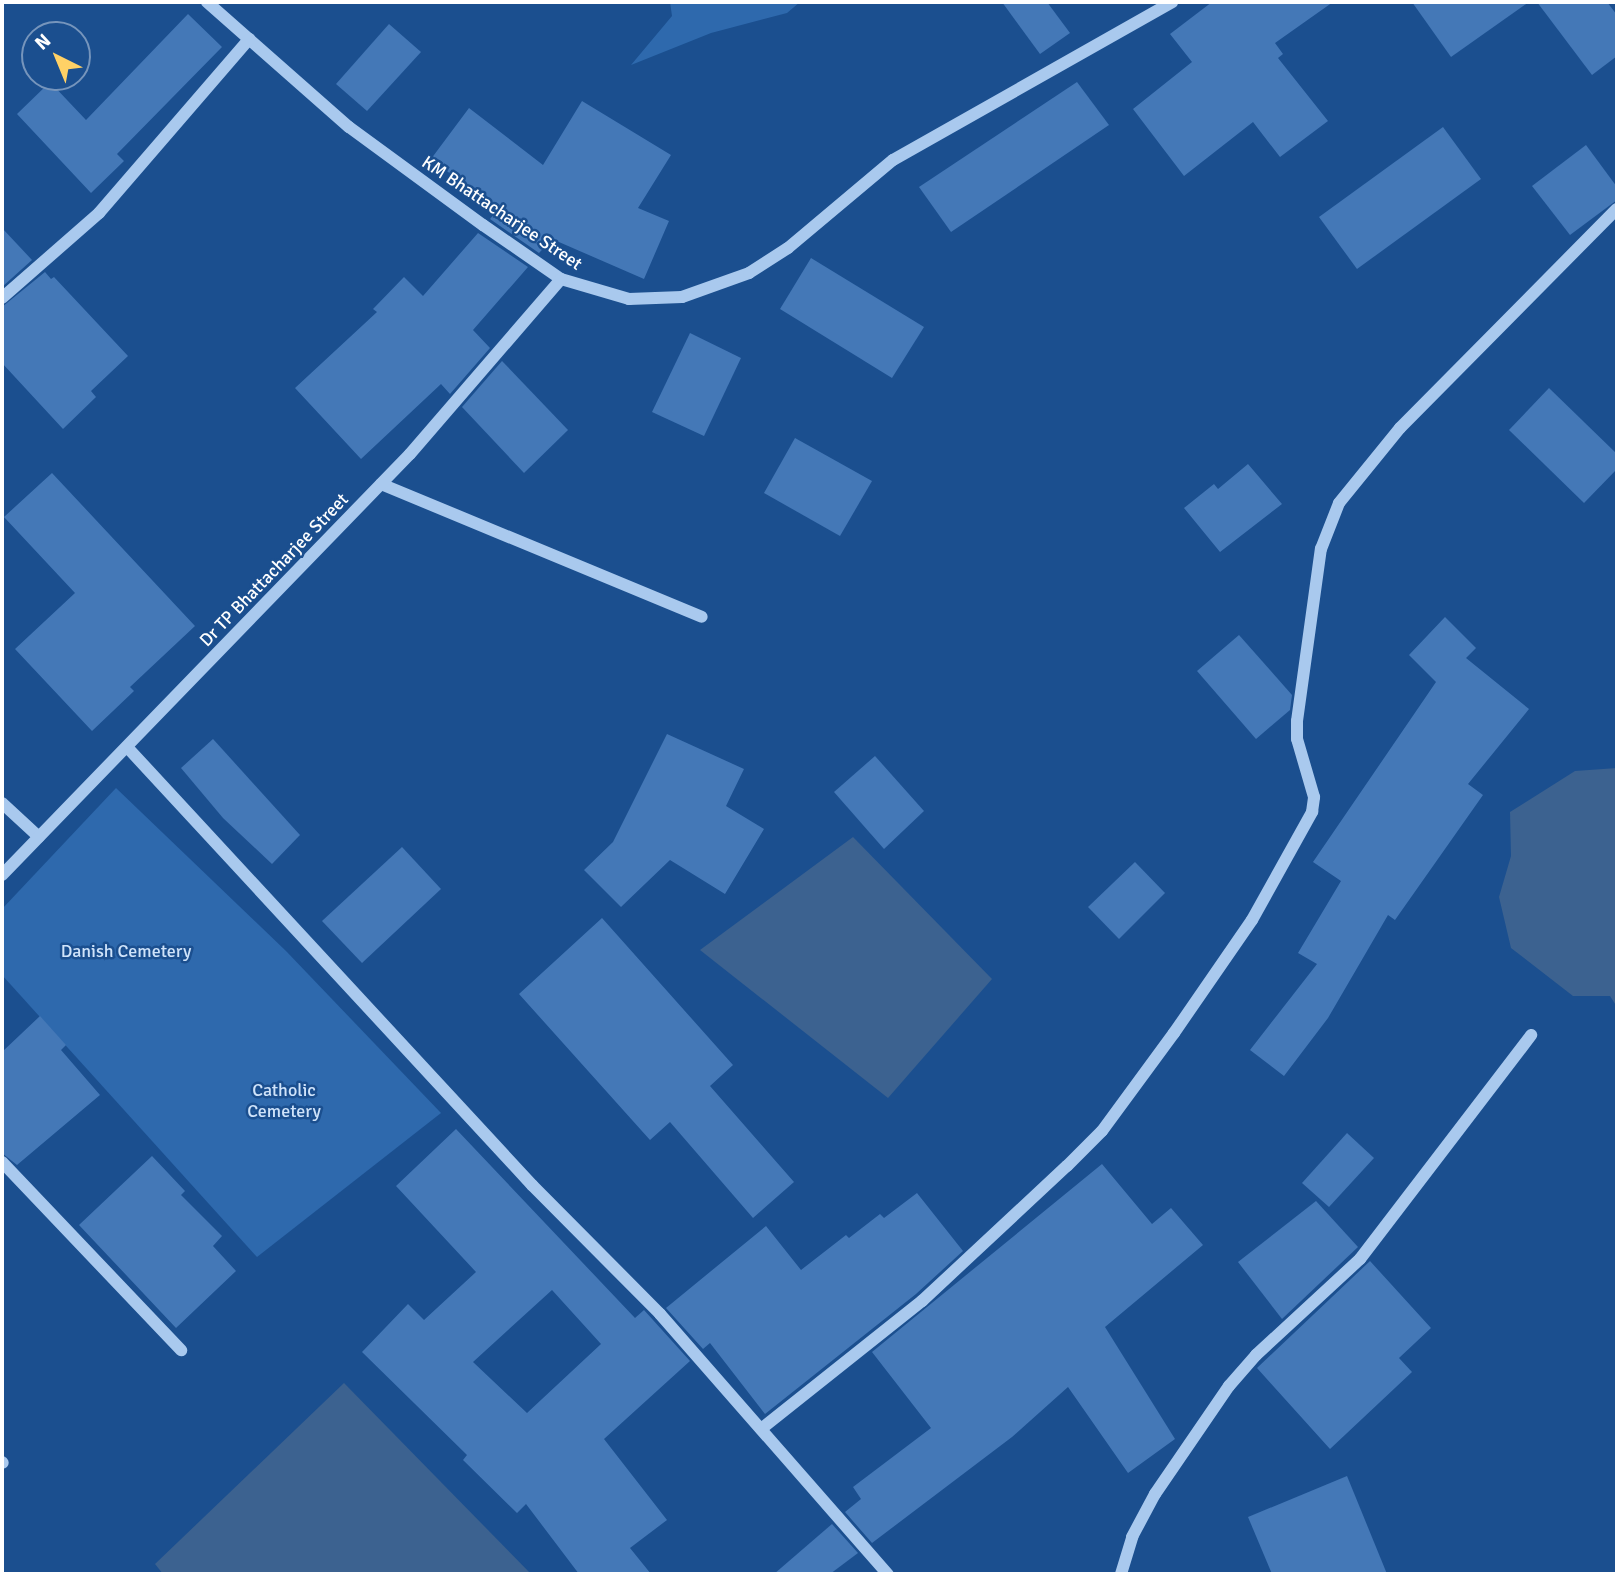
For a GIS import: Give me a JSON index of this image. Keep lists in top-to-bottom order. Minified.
{"streets":{"street":["KM Bhattacharjee Street","Dr TP Bhattacharjee Street"]},"crossings":[["KM Bhattacharjee Street","Dr TP Bhattacharjee Street"]],"parks":["Danish Cemetery","Catholic Cemetery"],"north":"top left"}
